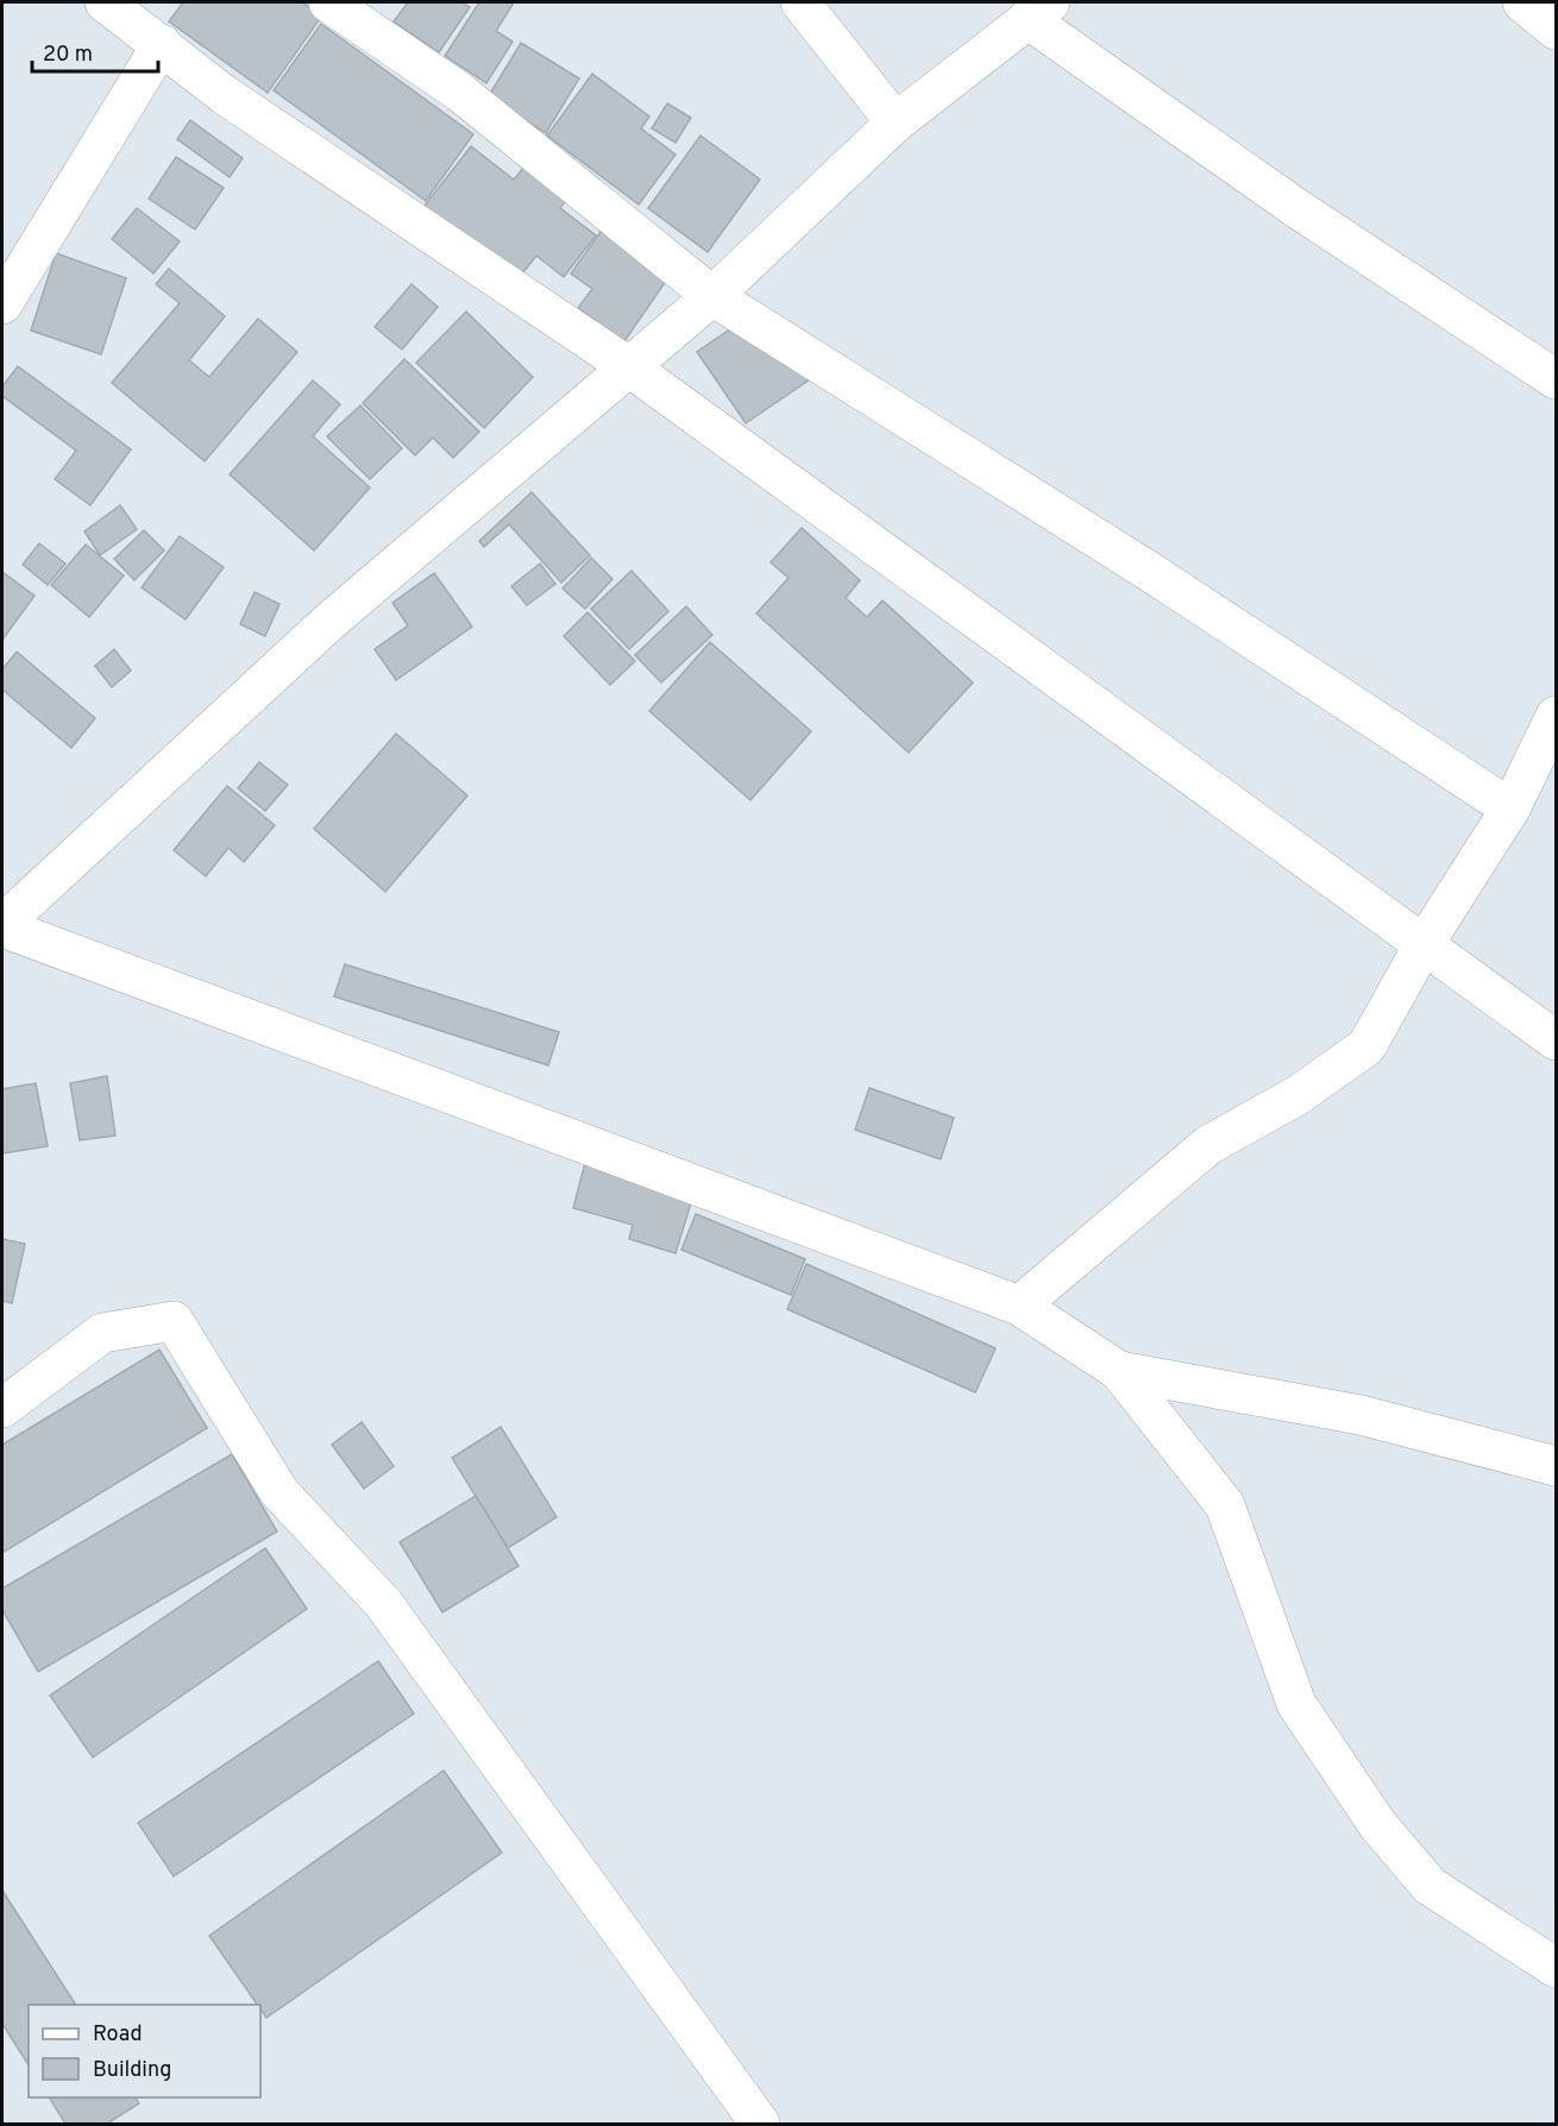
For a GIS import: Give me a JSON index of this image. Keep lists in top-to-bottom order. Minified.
{"legend":["Road","Building"],"scale_bar":"20 m"}
